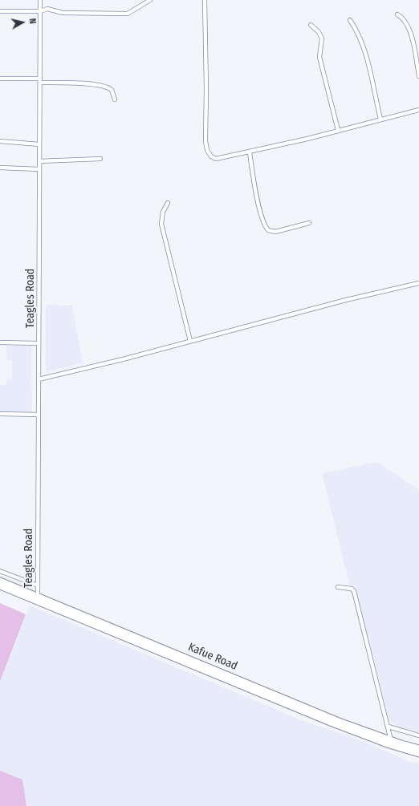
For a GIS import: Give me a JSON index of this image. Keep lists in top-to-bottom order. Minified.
{"streets":{"main road":["Kafue Road"],"street":["Teagles Road"]},"crossings":[["Teagles Road","Kafue Road"]],"north":"right"}
